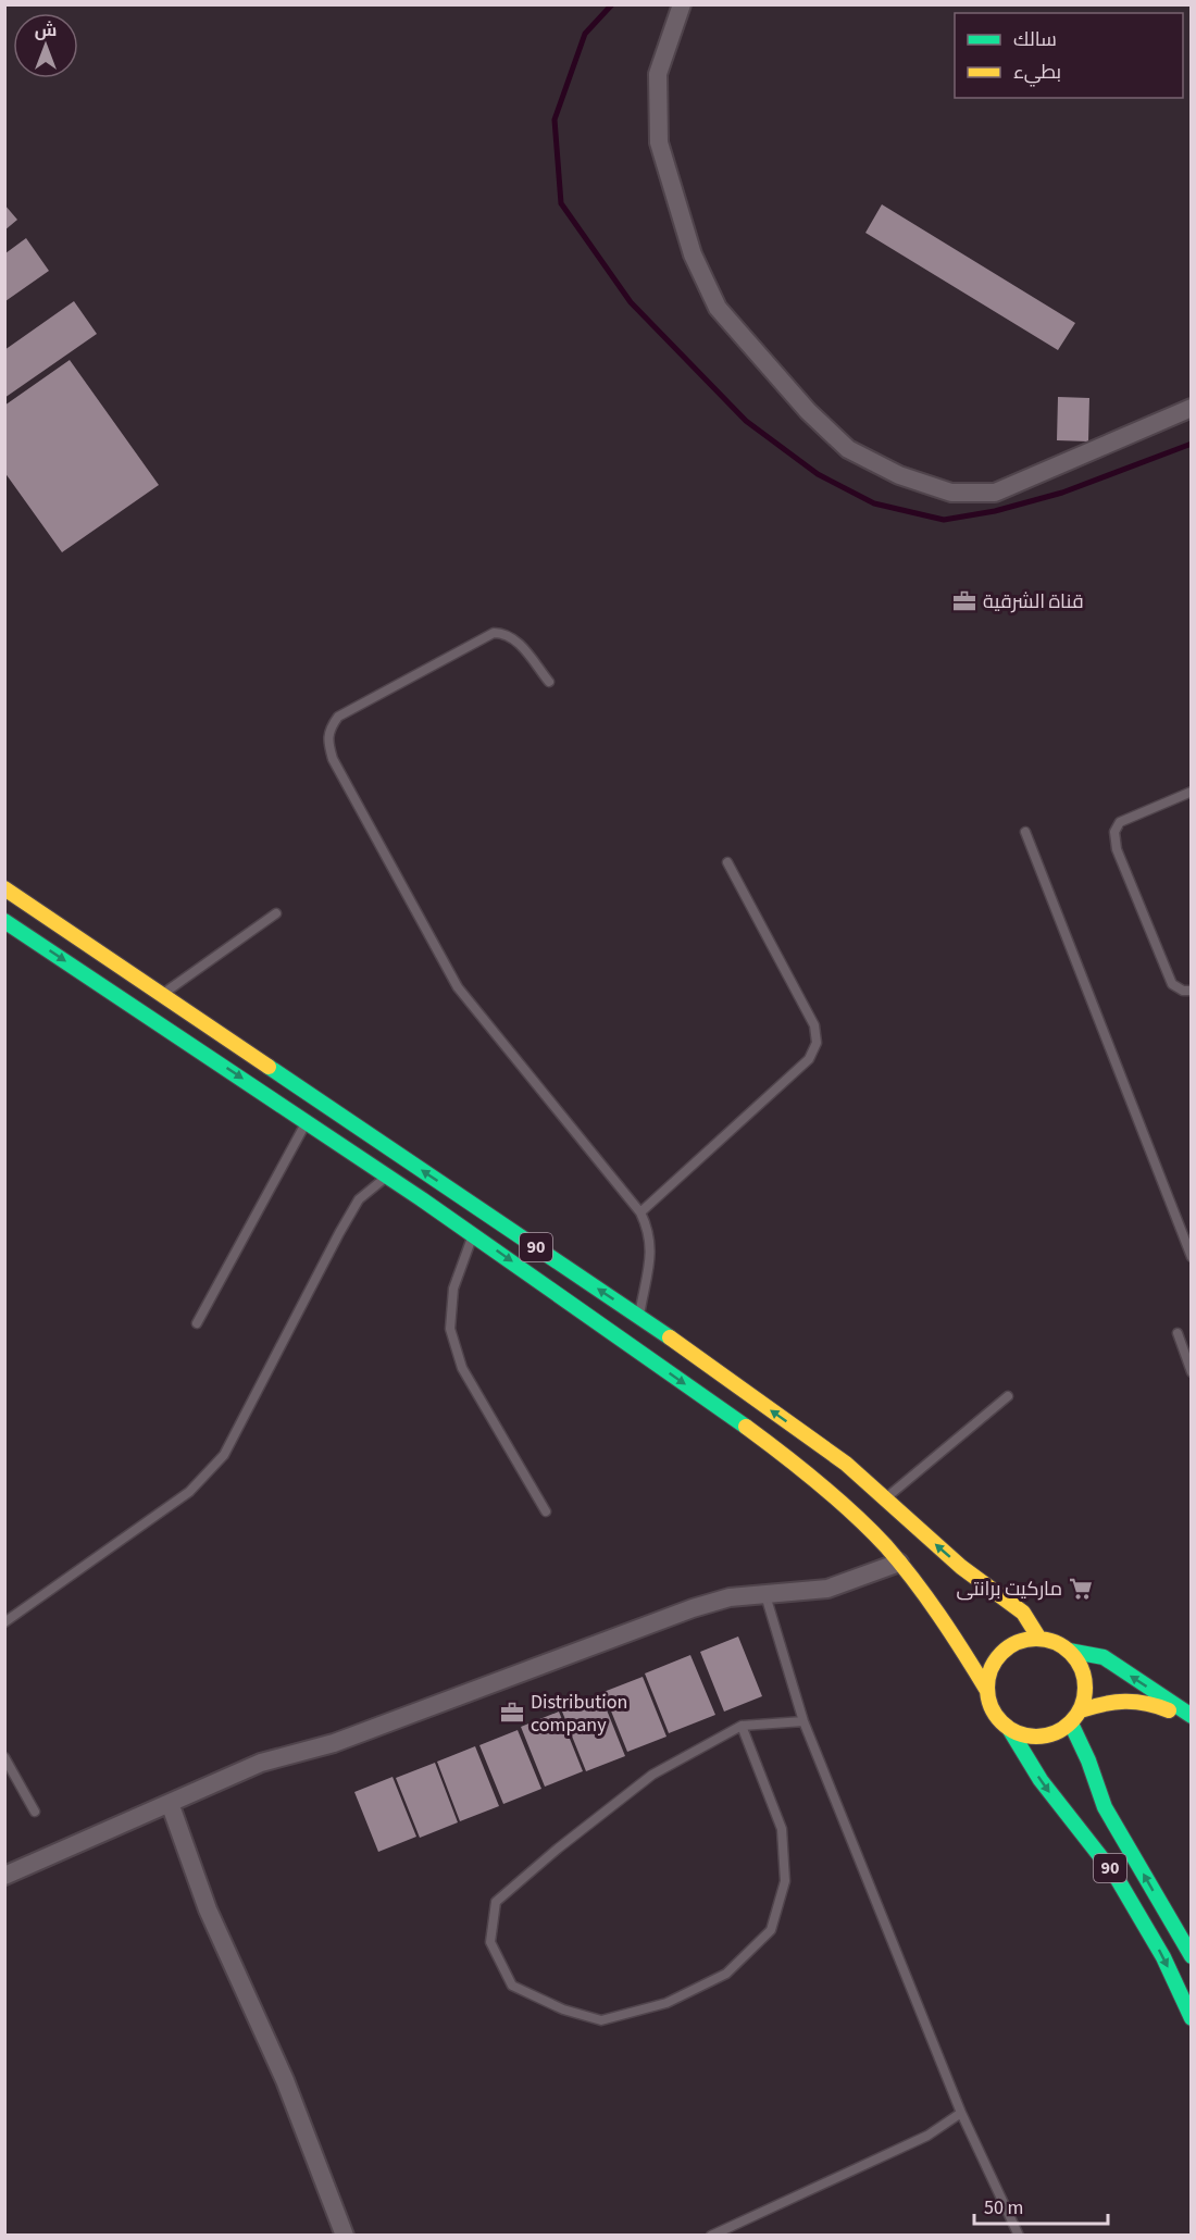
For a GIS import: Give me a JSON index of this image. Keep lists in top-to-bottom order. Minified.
{"streets":{"main road":["90"]},"places":{"office":["قناة الشرقية","Distribution company"],"supermarket":["مارکیت برانتی"]},"legend":["سالك","بطيء"],"scale_bar":"50 m","north":"top"}
